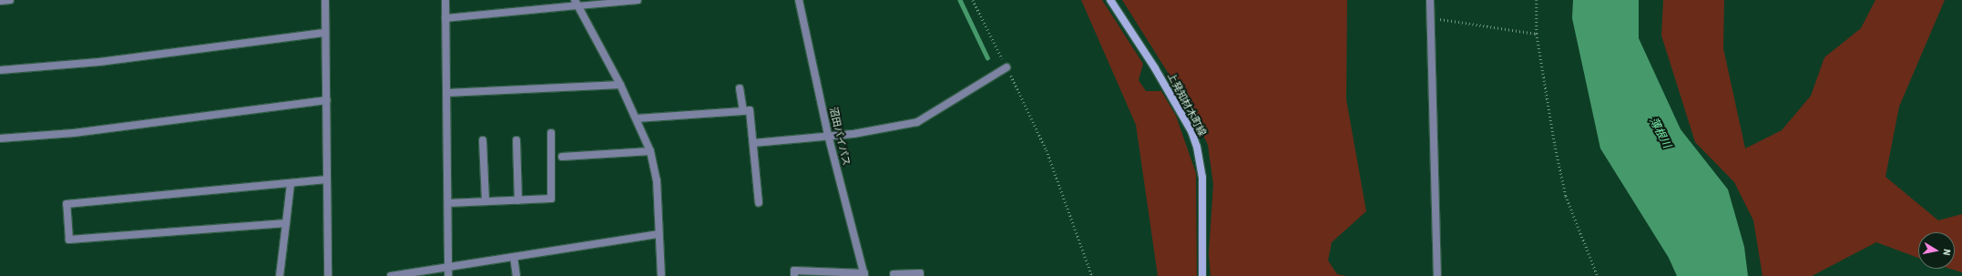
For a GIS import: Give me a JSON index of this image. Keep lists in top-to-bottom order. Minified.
{"streets":{"main road":["上発知材木町線"],"street":["沼田バイパス"]},"water":["薄根川"],"north":"right"}
